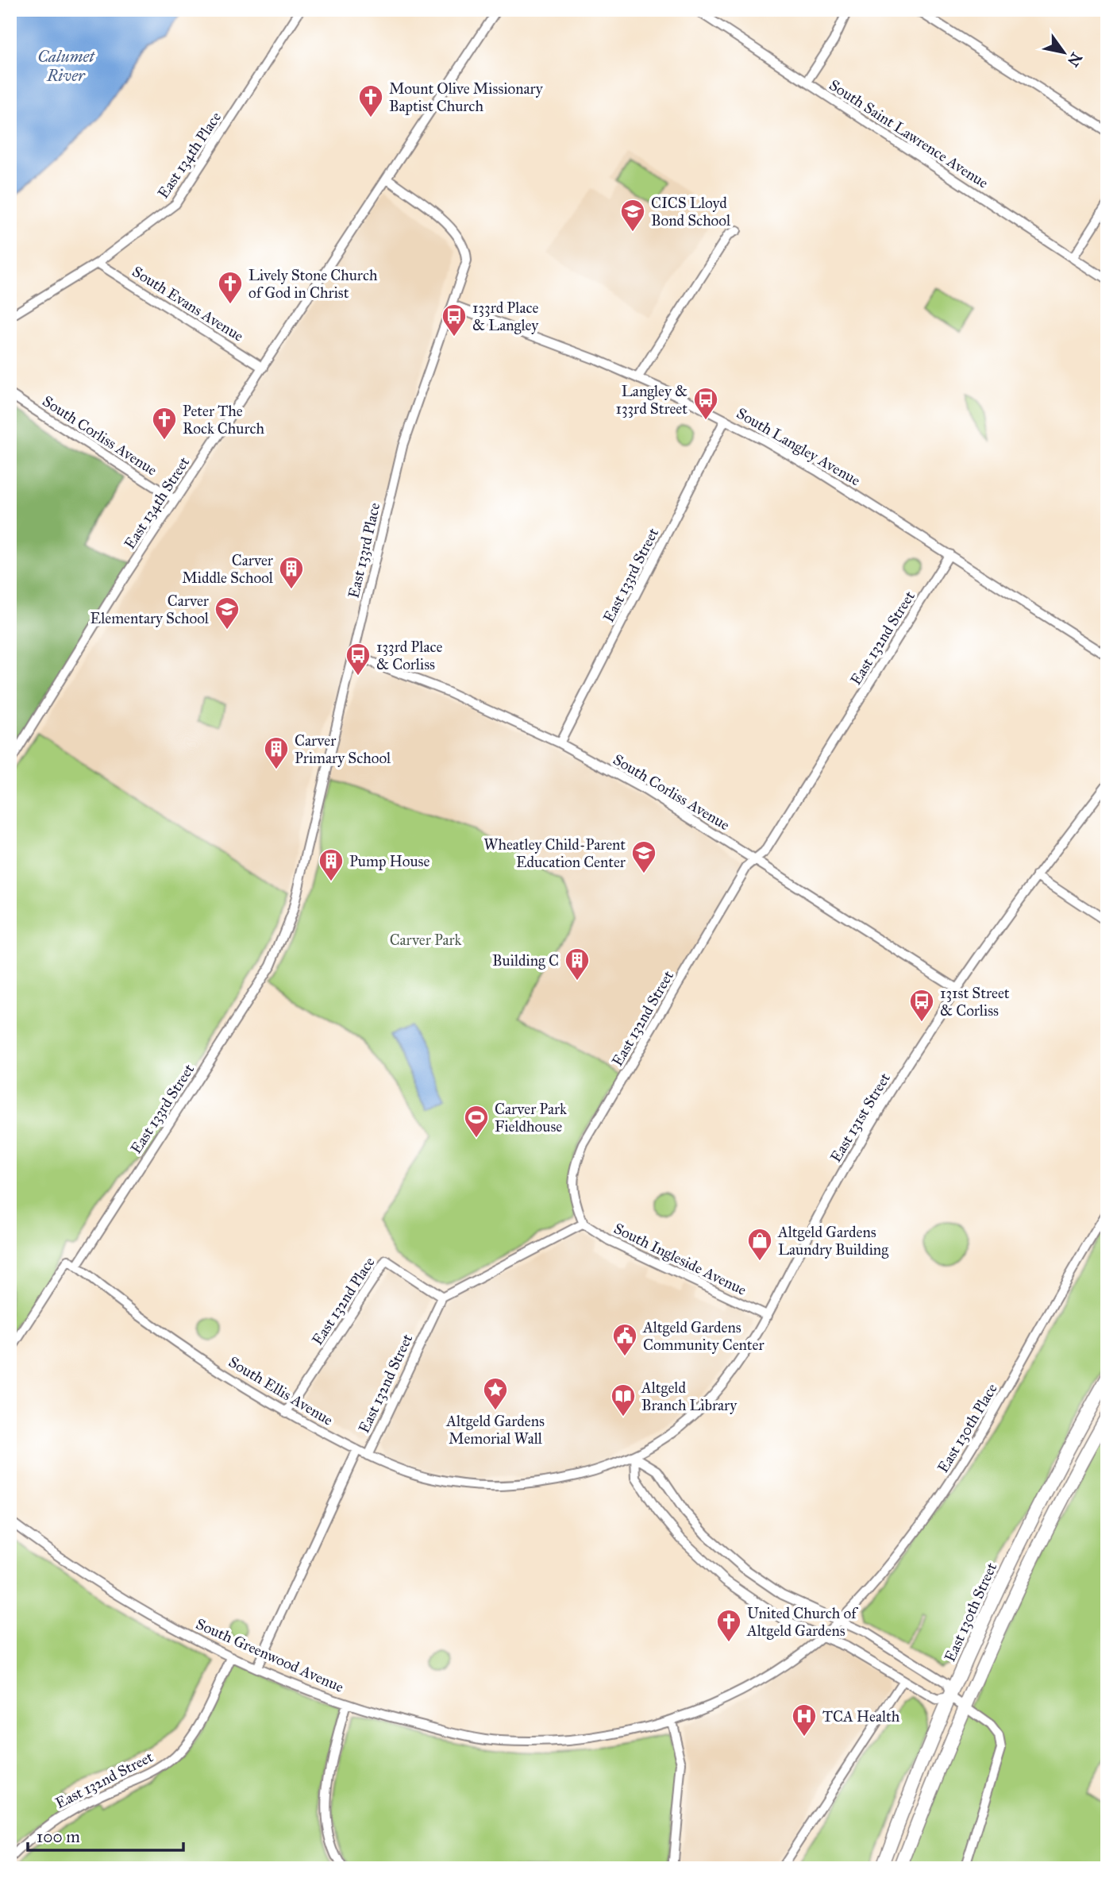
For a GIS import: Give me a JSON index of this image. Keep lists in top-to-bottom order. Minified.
{"streets":{"main road":["East 130th Street"],"street":["South Saint Lawrence Avenue","East 134th Place","South Evans Avenue","South Corliss Avenue","South Langley Avenue","East 134th Street","East 133rd Place","East 133rd Street","East 132nd Street","East 131st Street","South Ingleside Avenue","East 132nd Place","South Ellis Avenue","East 130th Place","South Greenwood Avenue"]},"crossings":[["East 134th Place","South Evans Avenue"],["South Evans Avenue","East 134th Street"],["South Corliss Avenue","East 134th Street"],["South Corliss Avenue","East 133rd Place"],["South Corliss Avenue","East 133rd Street"],["South Corliss Avenue","East 132nd Street"],["South Corliss Avenue","East 131st Street"],["South Langley Avenue","East 133rd Place"],["South Langley Avenue","East 133rd Street"],["South Langley Avenue","East 132nd Street"],["East 134th Street","East 133rd Place"],["East 133rd Place","East 133rd Street"],["East 133rd Street","South Ellis Avenue"],["East 132nd Street","South Ingleside Avenue"],["East 132nd Street","East 132nd Place"],["East 132nd Street","South Ellis Avenue"],["East 132nd Street","South Greenwood Avenue"],["East 131st Street","South Ingleside Avenue"],["East 131st Street","South Ellis Avenue"],["East 132nd Place","South Ellis Avenue"],["East 130th Place","South Greenwood Avenue"]],"water":["Calumet River"],"parks":["Carver Park"],"places":{"church":["Mount Olive Missionary Baptist Church","Lively Stone Church of God in Christ","Peter The Rock Church","United Church of Altgeld Gardens"],"school or university":["CICS Lloyd Bond School","Carver Elementary School","Wheatley Child-Parent Education Center"],"bus stop":["133rd Place & Langley","Langley & 133rd Street","133rd Place & Corliss","131st Street & Corliss"],"building":["Carver Middle School","Carver Primary School","Pump House","Building C"],"sports":["Carver Park Fieldhouse"],"shop":["Altgeld Gardens Laundry Building"],"public building":["Altgeld Gardens Community Center"],"place":["Altgeld Gardens Memorial Wall"],"library":["Altgeld Branch Library"],"hospital":["TCA Health"]},"scale_bar":"100 m","north":"bottom right"}
